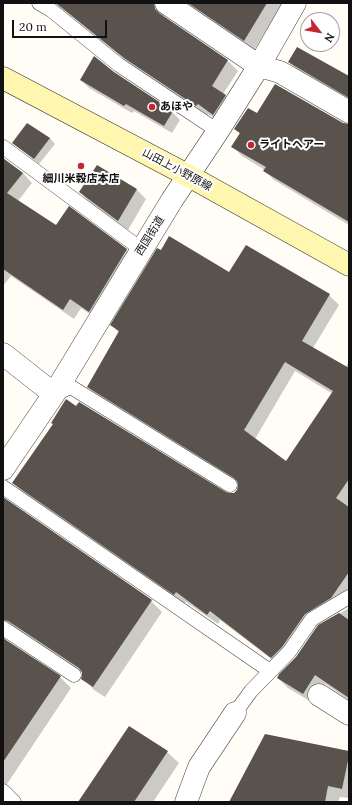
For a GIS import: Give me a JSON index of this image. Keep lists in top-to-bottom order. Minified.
{"streets":{"main road":["山田上小野原線"],"street":["西国街道"]},"crossings":[["山田上小野原線","西国街道"]],"places":["あほや","ライトヘアー","細川米穀店本店"],"scale_bar":"20 m","north":"bottom right"}
